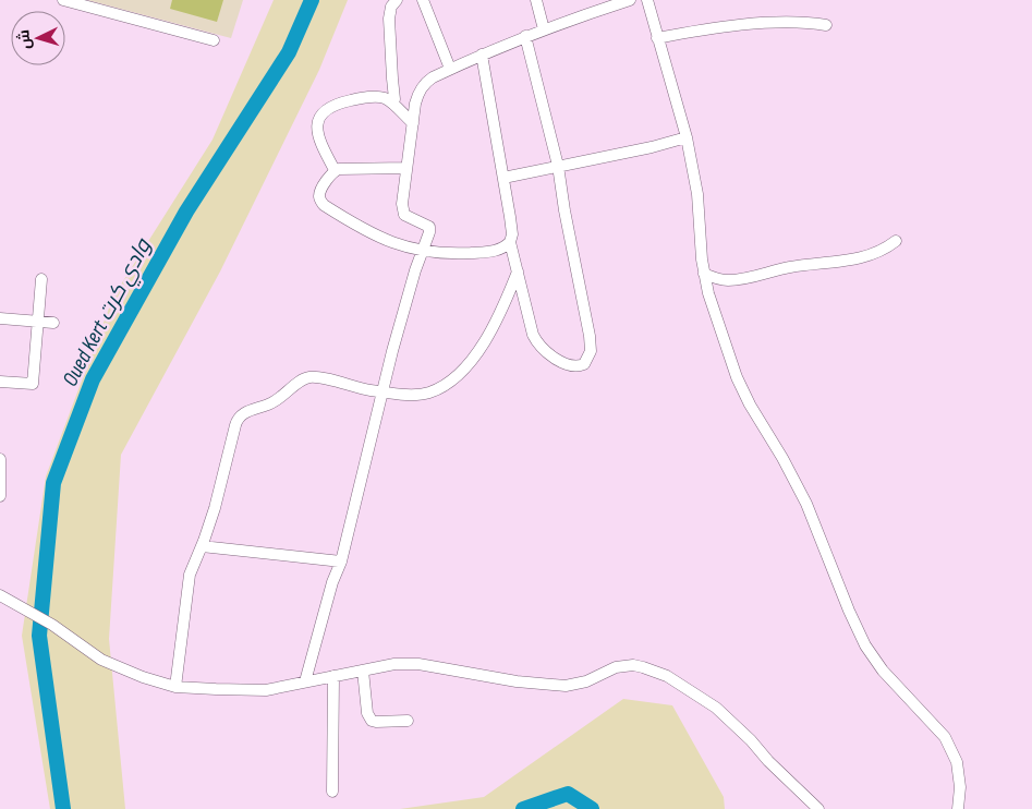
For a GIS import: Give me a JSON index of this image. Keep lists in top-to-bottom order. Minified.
{"water":["Oued Kert وادي كرت"],"north":"left"}
